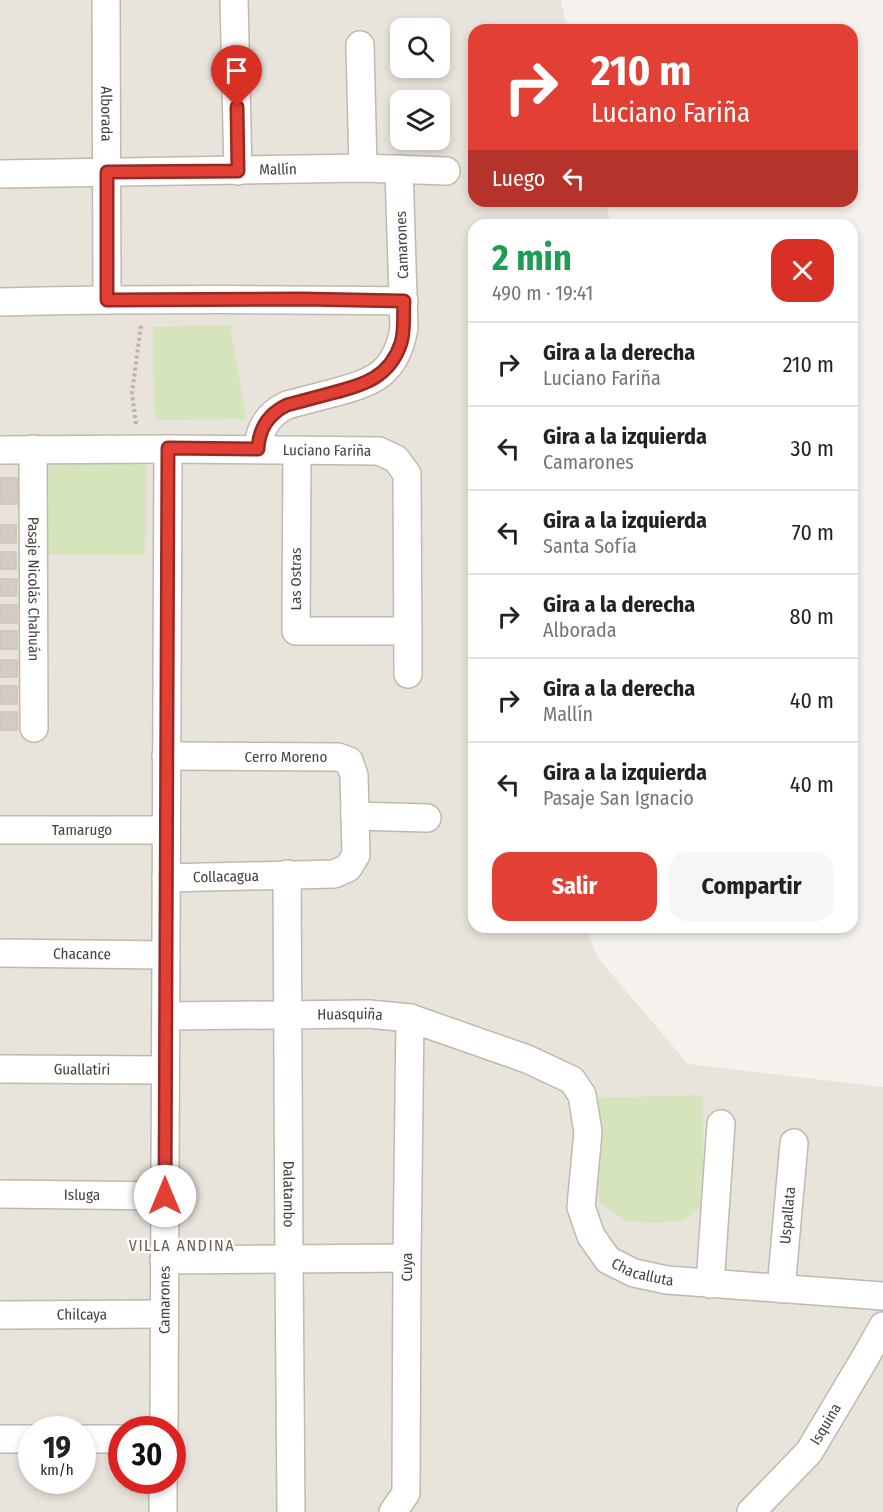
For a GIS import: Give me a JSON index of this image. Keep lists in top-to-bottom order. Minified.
{"streets":{"street":["Alborada","Mallín","Camarones","Luciano Fariña","Las Ostras","Pasaje Nicolás Chahuán","Cerro Moreno","Tamarugo","Collacagua","Chacance","Huasquiña","Guallatiri","Dalatambo","Isluga","Uspallata","Cuya","Chacalluta","Chilcaya","Isquina"]},"crossings":[["Alborada","Mallín"],["Mallín","Camarones"],["Camarones","Luciano Fariña"],["Camarones","Cerro Moreno"],["Camarones","Tamarugo"],["Camarones","Collacagua"],["Camarones","Chacance"],["Camarones","Huasquiña"],["Camarones","Guallatiri"],["Camarones","Isluga"],["Camarones","Chilcaya"],["Luciano Fariña","Las Ostras"],["Luciano Fariña","Pasaje Nicolás Chahuán"],["Cerro Moreno","Collacagua"],["Collacagua","Dalatambo"],["Huasquiña","Dalatambo"],["Huasquiña","Cuya"],["Huasquiña","Chacalluta"],["Uspallata","Chacalluta"]],"districts":["VILLA ANDINA"],"page":{"turn":["210 m","Luciano Fariña"],"then":"Luego","heading":["2 min","490 m · 19:41"],"list":[{"name":"Gira a la derecha","note":"Luciano Fariña","value":"210 m"},{"name":"Gira a la izquierda","note":"Camarones","value":"30 m"},{"name":"Gira a la izquierda","note":"Santa Sofía","value":"70 m"},{"name":"Gira a la derecha","note":"Alborada","value":"80 m"},{"name":"Gira a la derecha","note":"Mallín","value":"40 m"},{"name":"Gira a la izquierda","note":"Pasaje San Ignacio","value":"40 m"}],"buttons":["Salir","Compartir"],"speed":"19 km/h","limit":"30"}}
